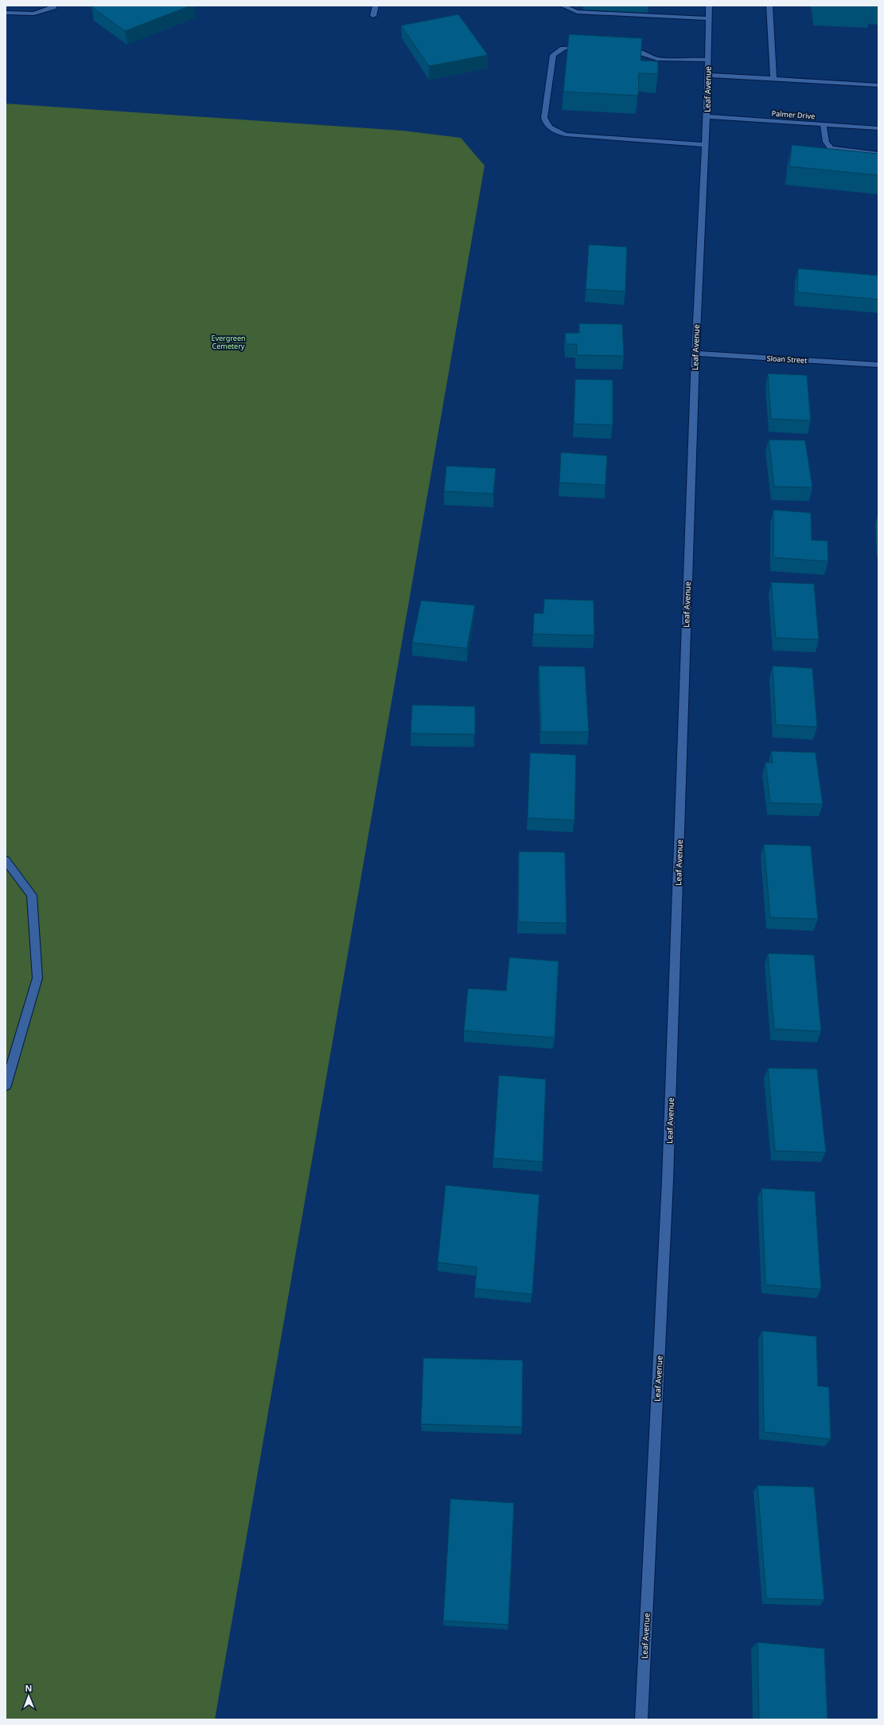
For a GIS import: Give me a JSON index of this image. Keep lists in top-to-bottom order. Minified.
{"streets":{"street":["Leaf Avenue","Palmer Drive","Sloan Street"]},"crossings":[["Leaf Avenue","Palmer Drive"],["Leaf Avenue","Sloan Street"]],"parks":["Evergreen Cemetery"],"north":"top"}
